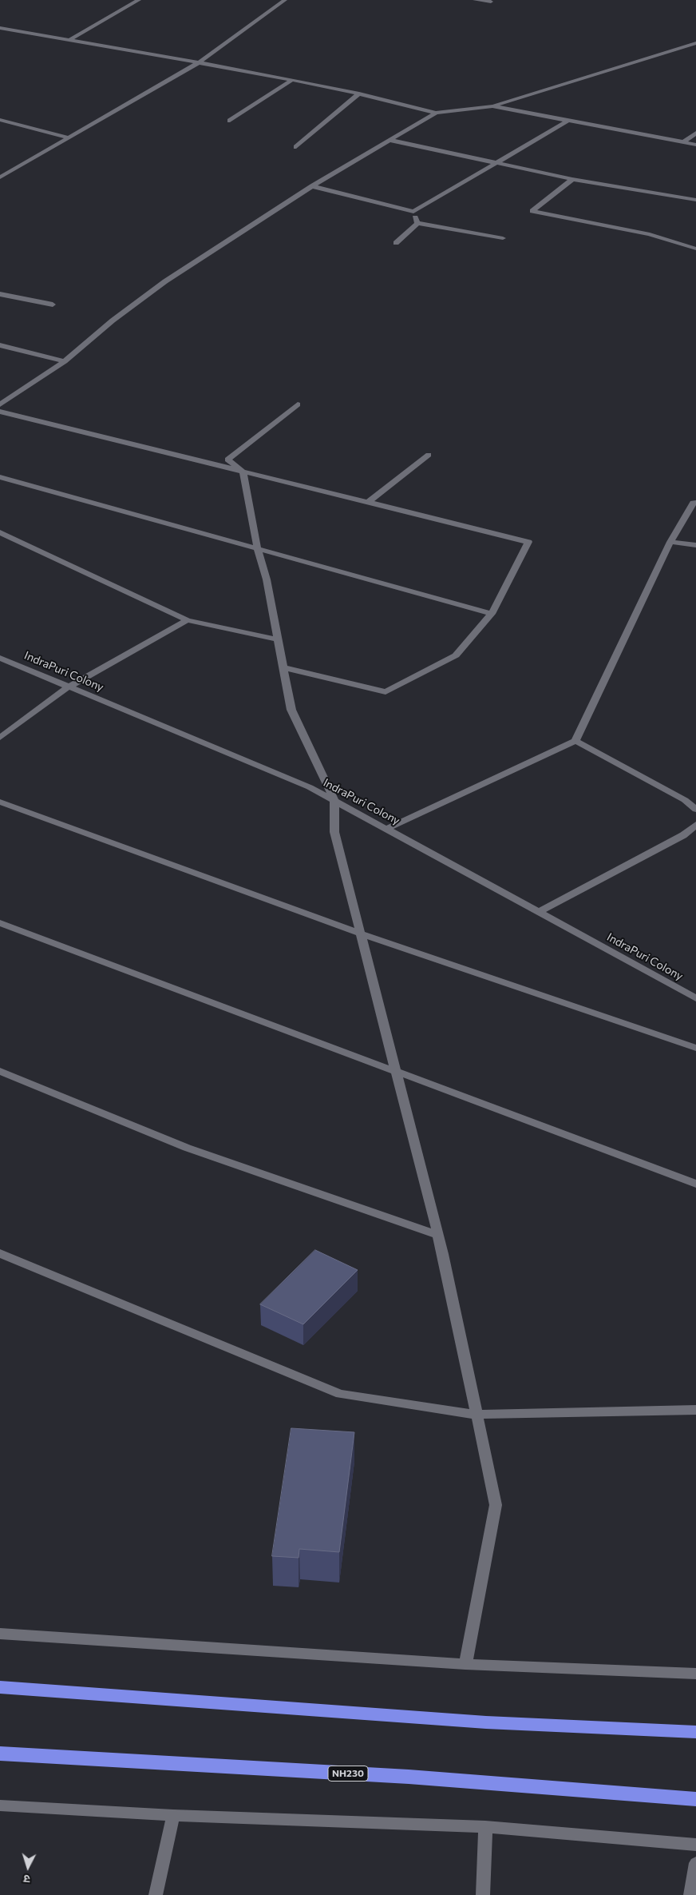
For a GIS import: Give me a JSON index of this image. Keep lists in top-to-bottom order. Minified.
{"streets":{"highway":["NH230"],"street":["IndraPuri Colony"]},"north":"bottom"}
